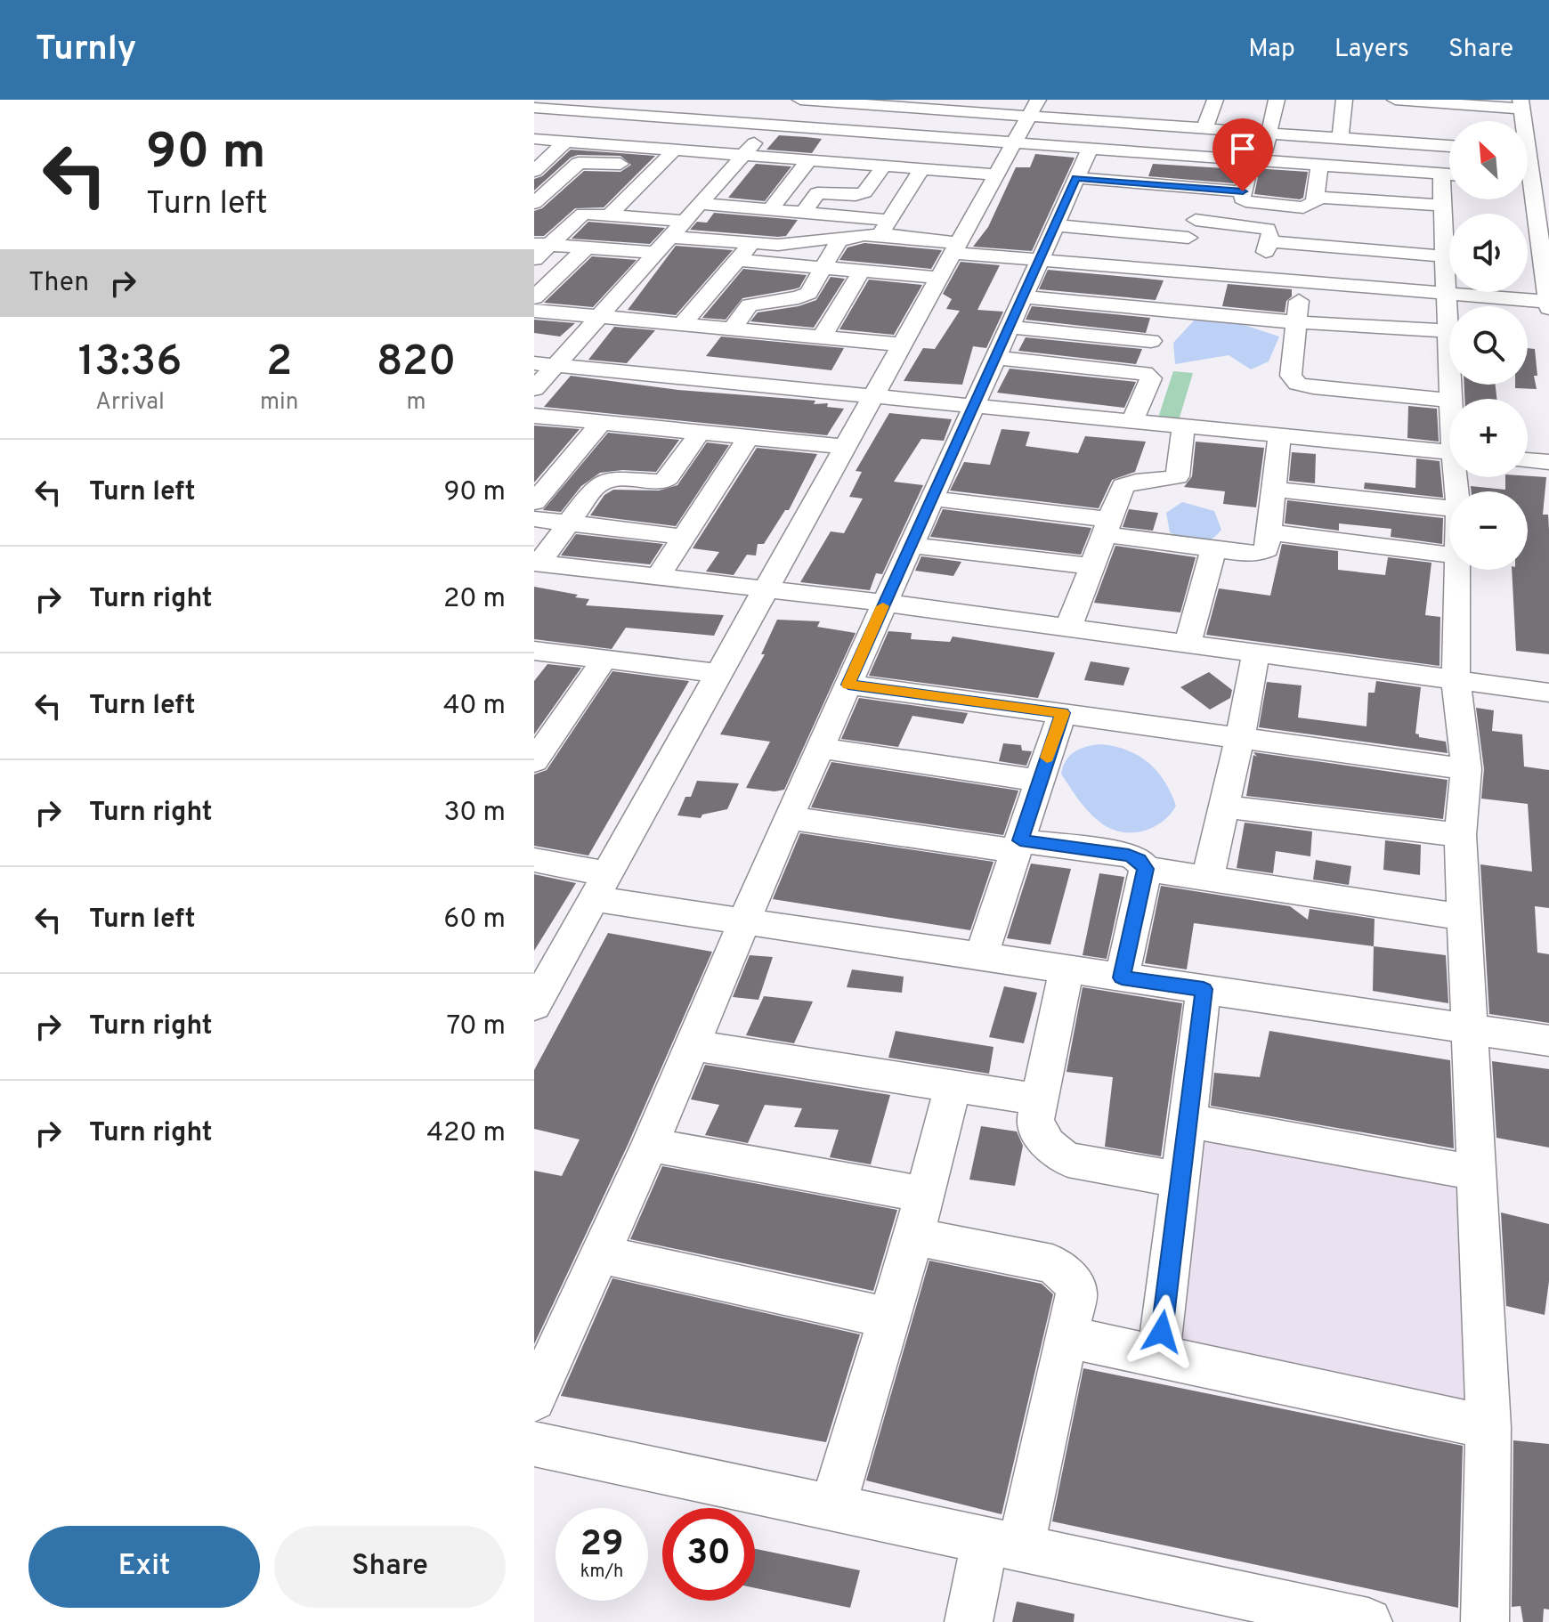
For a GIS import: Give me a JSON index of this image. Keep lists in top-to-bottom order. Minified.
{"north":"top left","page":{"header":"Turnly","nav":["Map","Layers","Share"],"turn":["90 m","Turn left"],"map_buttons":["+","−"],"then":"Then","eta":["13:36","Arrival","2","min","820","m"],"list":[{"name":"Turn left","value":"90 m"},{"name":"Turn right","value":"20 m"},{"name":"Turn left","value":"40 m"},{"name":"Turn right","value":"30 m"},{"name":"Turn left","value":"60 m"},{"name":"Turn right","value":"70 m"},{"name":"Turn right","value":"420 m"}],"speed":"29 km/h","limit":"30","buttons":["Exit","Share"]}}
